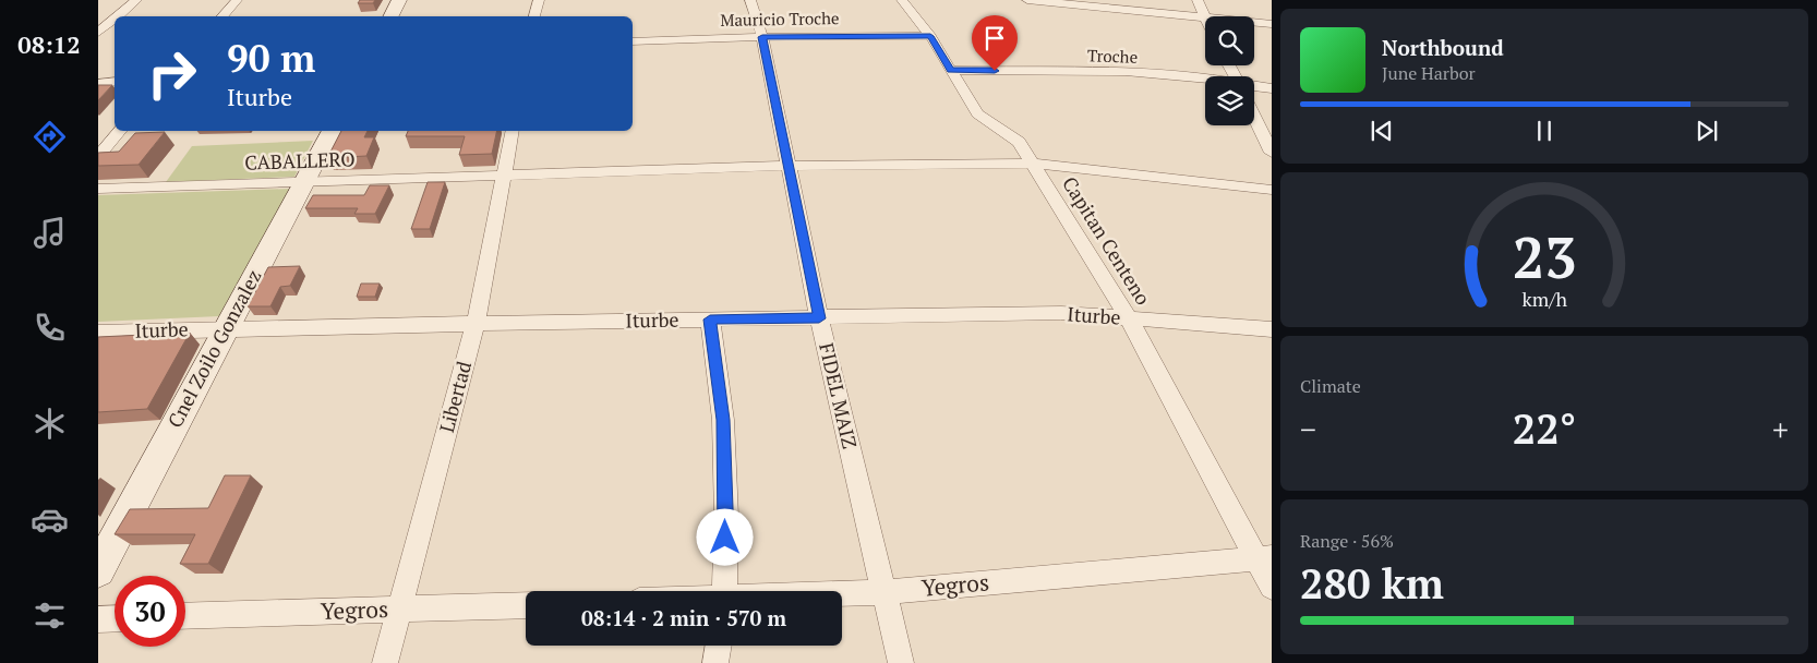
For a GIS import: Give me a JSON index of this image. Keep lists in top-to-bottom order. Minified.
{"streets":{"main road":["Cnel Zoilo Gonzalez"],"street":["Mauricio Troche","Troche","CABALLERO","Capitan Centeno","Iturbe","FIDEL MAIZ","Libertad","Yegros"]},"crossings":[["Mauricio Troche","Capitan Centeno"],["Mauricio Troche","FIDEL MAIZ"],["Troche","Capitan Centeno"],["CABALLERO","Capitan Centeno"],["CABALLERO","Cnel Zoilo Gonzalez"],["CABALLERO","FIDEL MAIZ"],["CABALLERO","Libertad"],["Capitan Centeno","Iturbe"],["Capitan Centeno","Yegros"],["Iturbe","Cnel Zoilo Gonzalez"],["Iturbe","FIDEL MAIZ"],["Iturbe","Libertad"],["FIDEL MAIZ","Yegros"],["Libertad","Yegros"]],"page":{"tabs":"08:12","turn":["90 m","Iturbe"],"song":["Northbound","June Harbor"],"tile":["Climate",["Range · 56%","280 km"]],"heat":["−","22°","+"],"limit":"30","trip":"08:14 · 2 min · 570 m","gauge":["23","km/h"]}}
